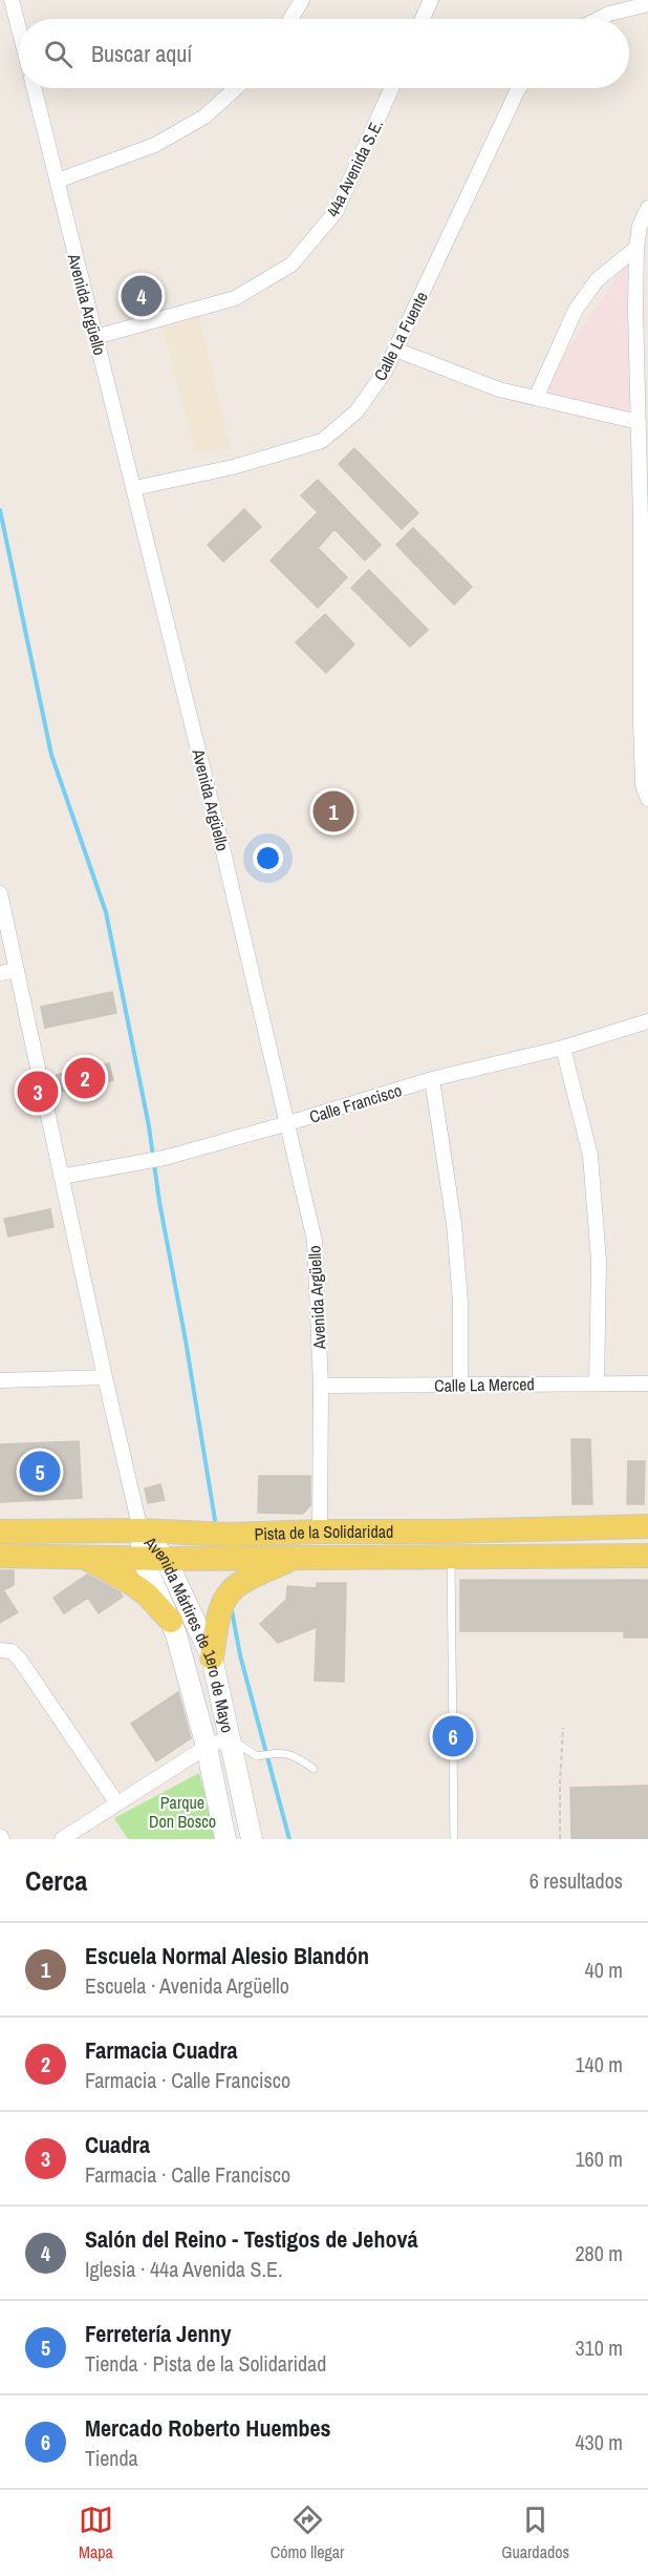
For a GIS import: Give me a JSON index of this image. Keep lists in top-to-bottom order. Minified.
{"streets":{"main road":["Pista de la Solidaridad","Avenida Mártires de 1ero de Mayo"],"street":["44a Avenida S.E.","Avenida Argüello","Calle La Fuente","Calle Francisco","Calle La Merced"]},"crossings":[["44a Avenida S.E.","Avenida Argüello"],["Avenida Argüello","Calle La Fuente"],["Avenida Argüello","Calle Francisco"],["Avenida Argüello","Calle La Merced"],["Avenida Argüello","Pista de la Solidaridad"],["Pista de la Solidaridad","Avenida Mártires de 1ero de Mayo"]],"parks":["Parque Don Bosco"],"page":{"search":"Buscar aquí","pins":["4","1","2","3","5","6"],"heading":["Cerca","6 resultados"],"list":[{"mark":"1","name":"Escuela Normal Alesio Blandón","note":"Escuela · Avenida Argüello","value":"40 m"},{"mark":"2","name":"Farmacia Cuadra","note":"Farmacia · Calle Francisco","value":"140 m"},{"mark":"3","name":"Cuadra","note":"Farmacia · Calle Francisco","value":"160 m"},{"mark":"4","name":"Salón del Reino - Testigos de Jehová","note":"Iglesia · 44a Avenida S.E.","value":"280 m"},{"mark":"5","name":"Ferretería Jenny","note":"Tienda · Pista de la Solidaridad","value":"310 m"},{"mark":"6","name":"Mercado Roberto Huembes","note":"Tienda","value":"430 m"}],"nav":["Mapa","Cómo llegar","Guardados"]}}
